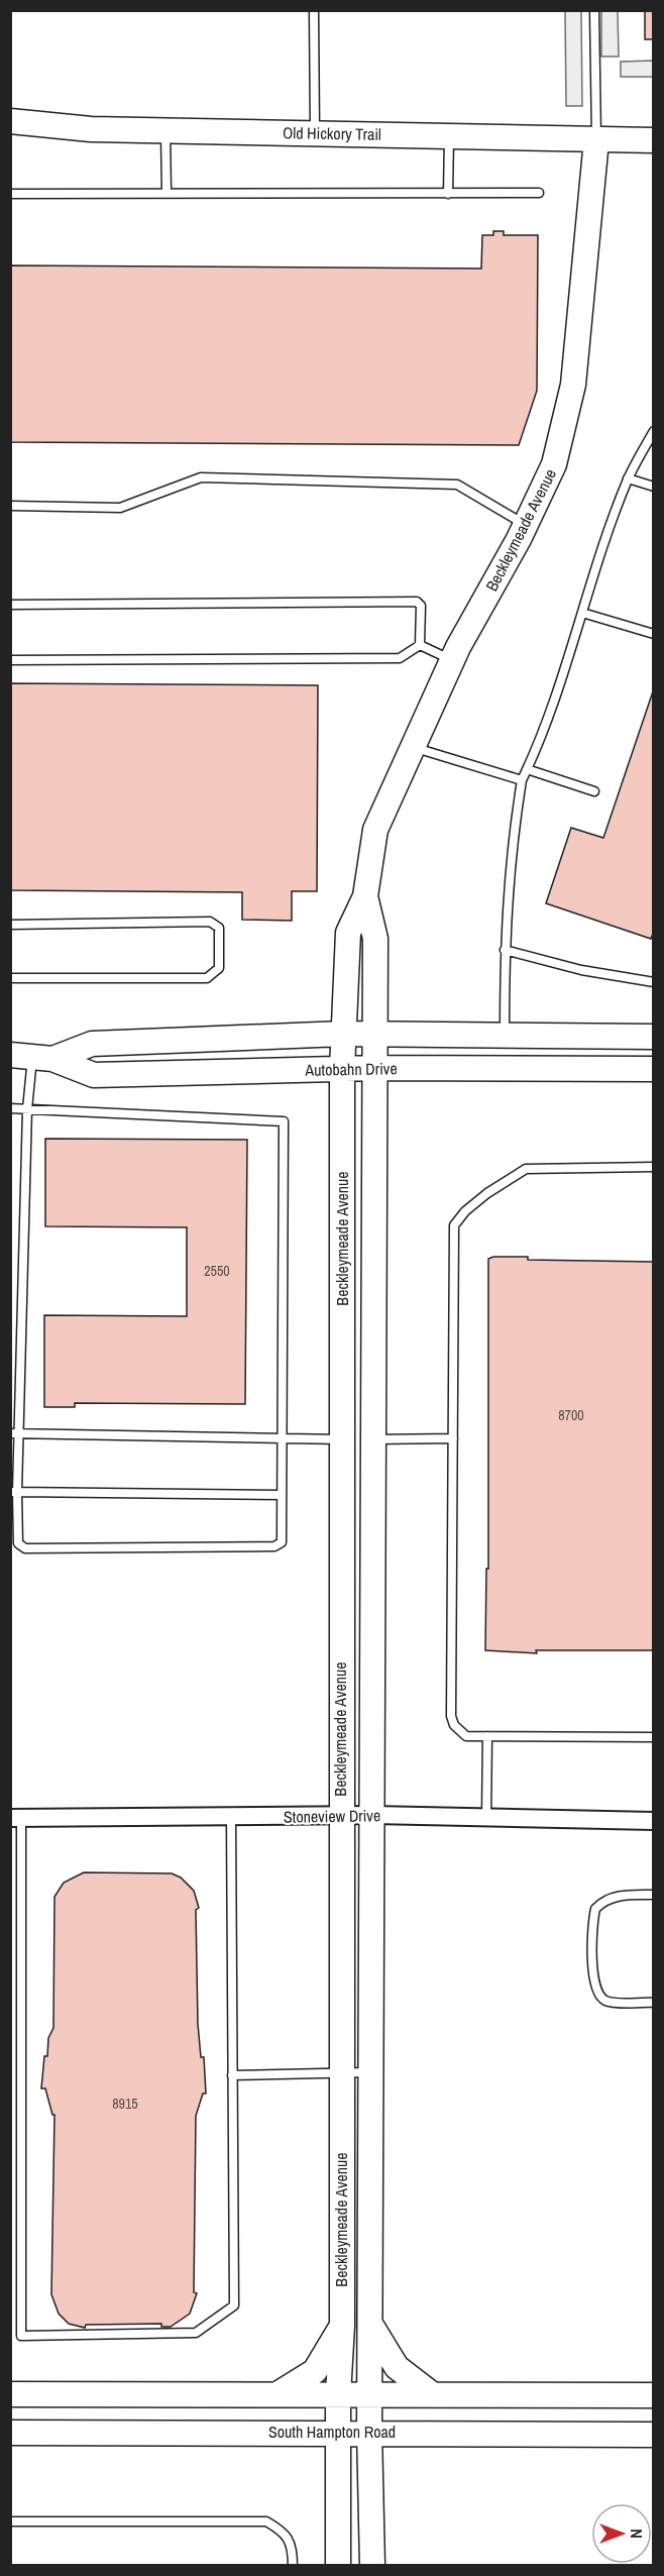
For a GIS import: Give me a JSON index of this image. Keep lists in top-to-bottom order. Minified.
{"streets":{"street":["Old Hickory Trail","Beckleymeade Avenue","Autobahn Drive","Stoneview Drive","South Hampton Road"]},"crossings":[["Old Hickory Trail","Beckleymeade Avenue"],["Beckleymeade Avenue","Autobahn Drive"],["Beckleymeade Avenue","Stoneview Drive"],["Beckleymeade Avenue","South Hampton Road"]],"house_numbers":["2550","8700","8915"],"north":"right"}
